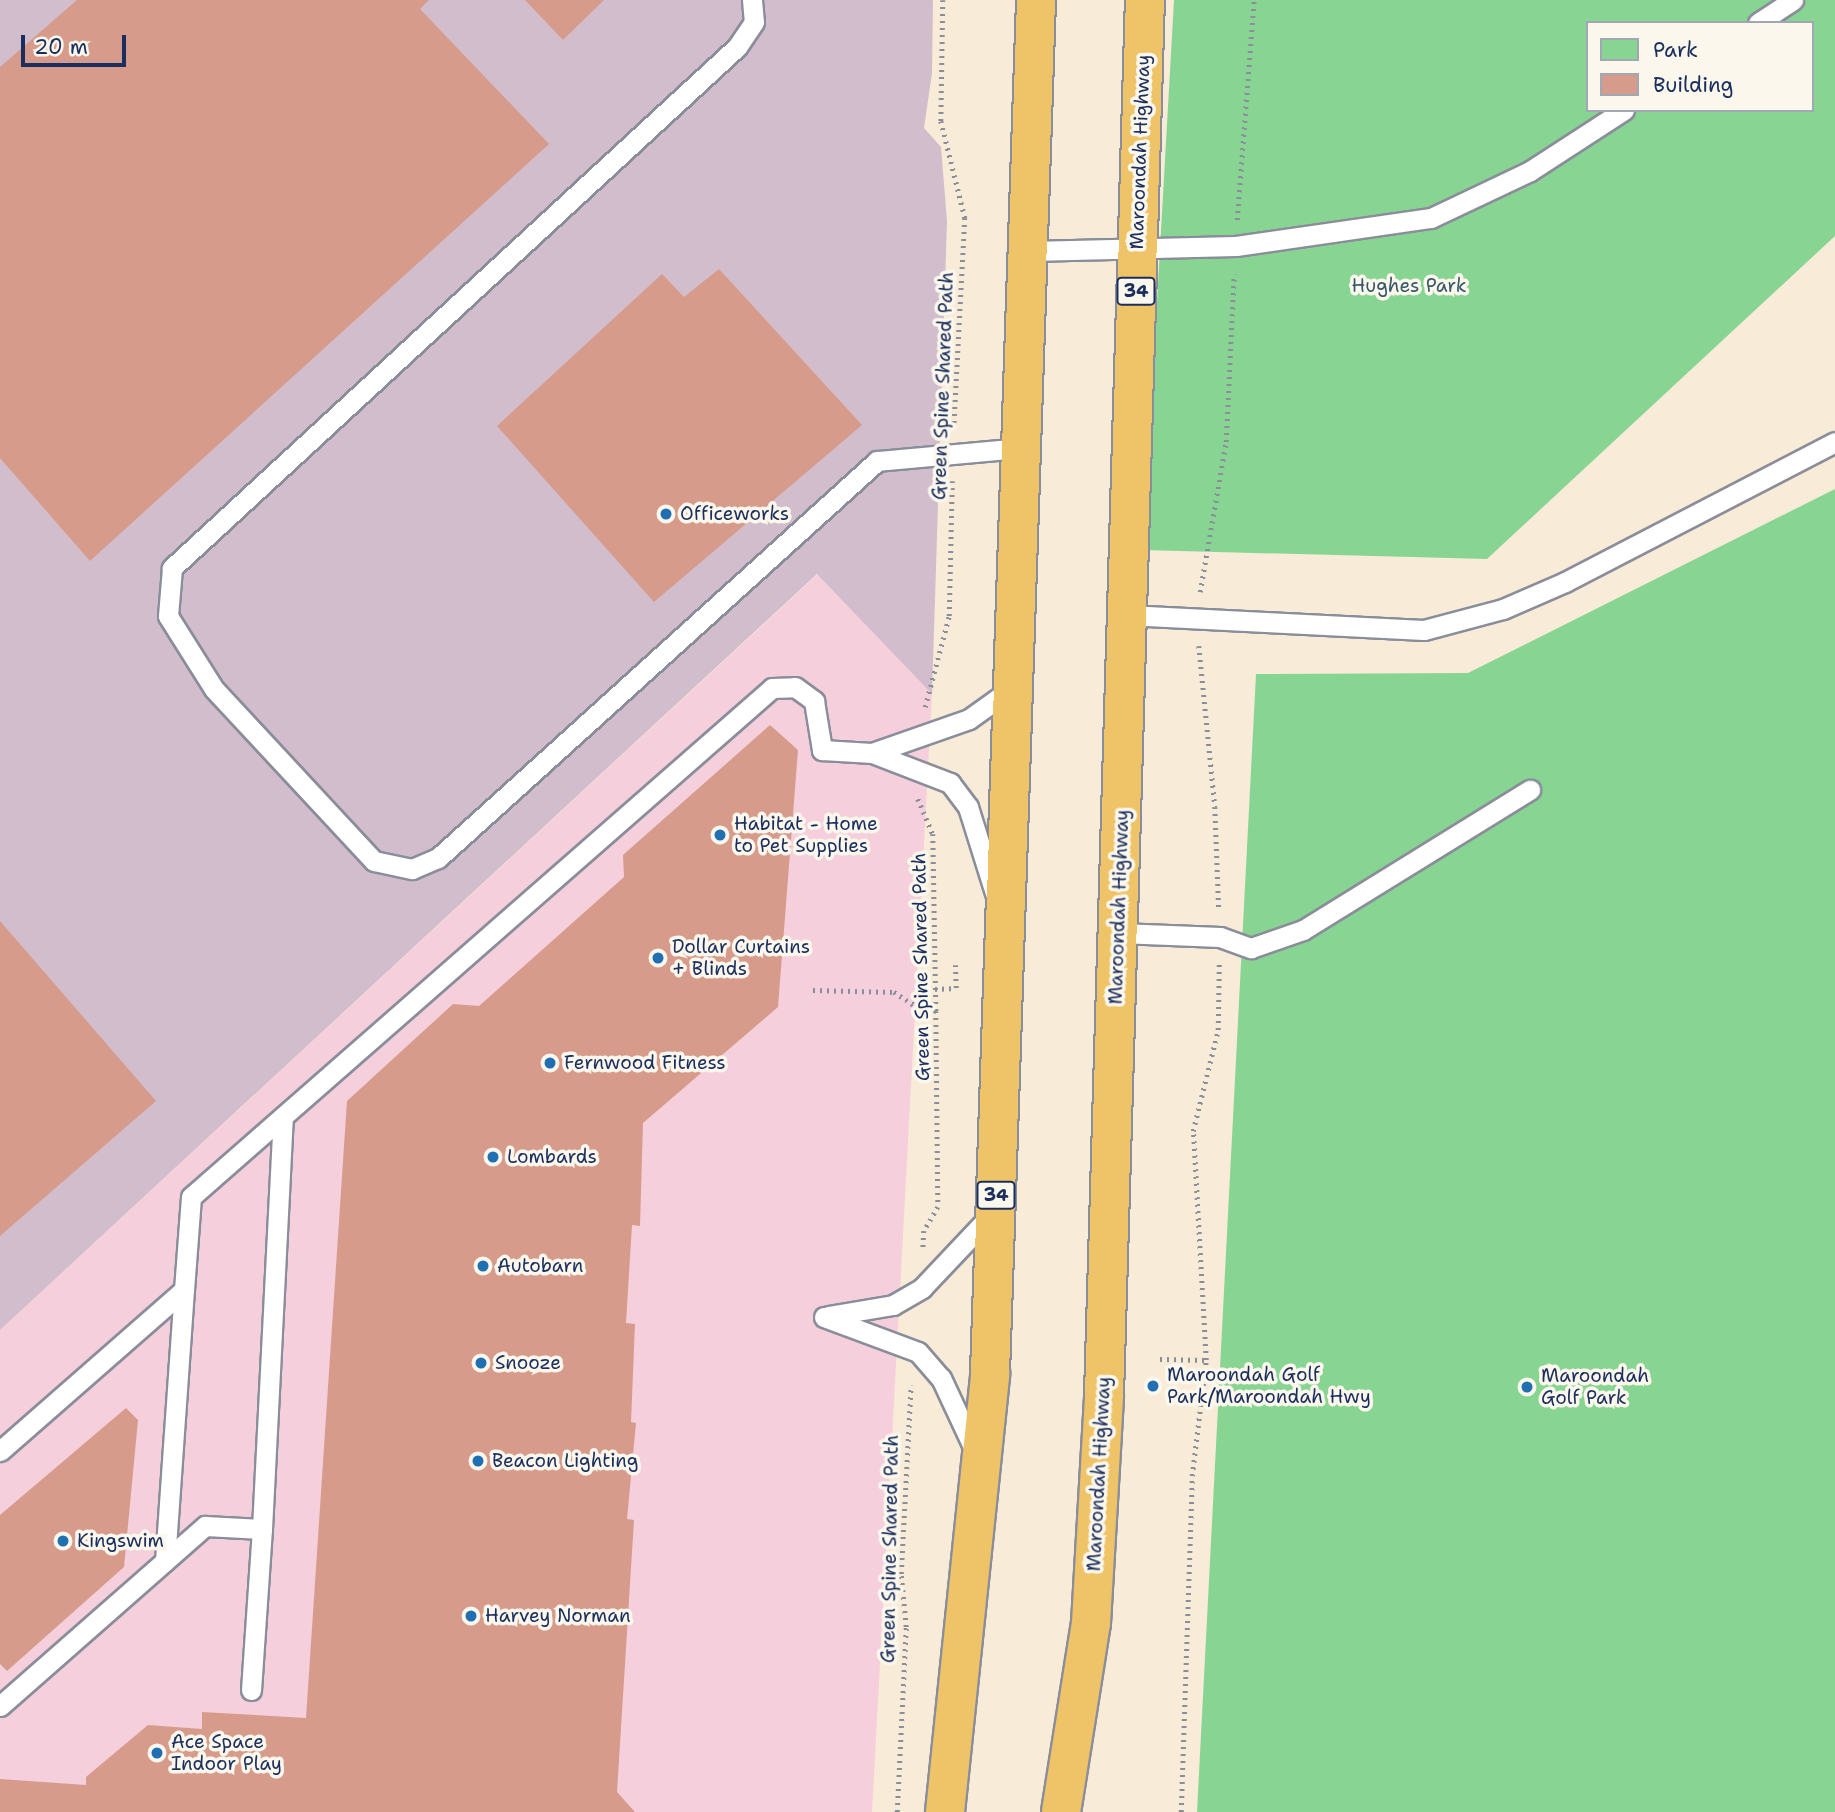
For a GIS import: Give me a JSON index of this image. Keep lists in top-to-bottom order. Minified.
{"streets":{"highway":["Maroondah Highway","34"],"path":["Green Spine Shared Path"]},"parks":["Hughes Park"],"places":["Officeworks","Habitat - Home to Pet Supplies","Dollar Curtains + Blinds","Fernwood Fitness","Lombards","Autobarn","Snooze","Maroondah Golf Park/Maroondah Hwy","Maroondah Golf Park","Beacon Lighting","Kingswim","Harvey Norman","Ace Space Indoor Play"],"legend":["Park","Building"],"scale_bar":"20 m"}
